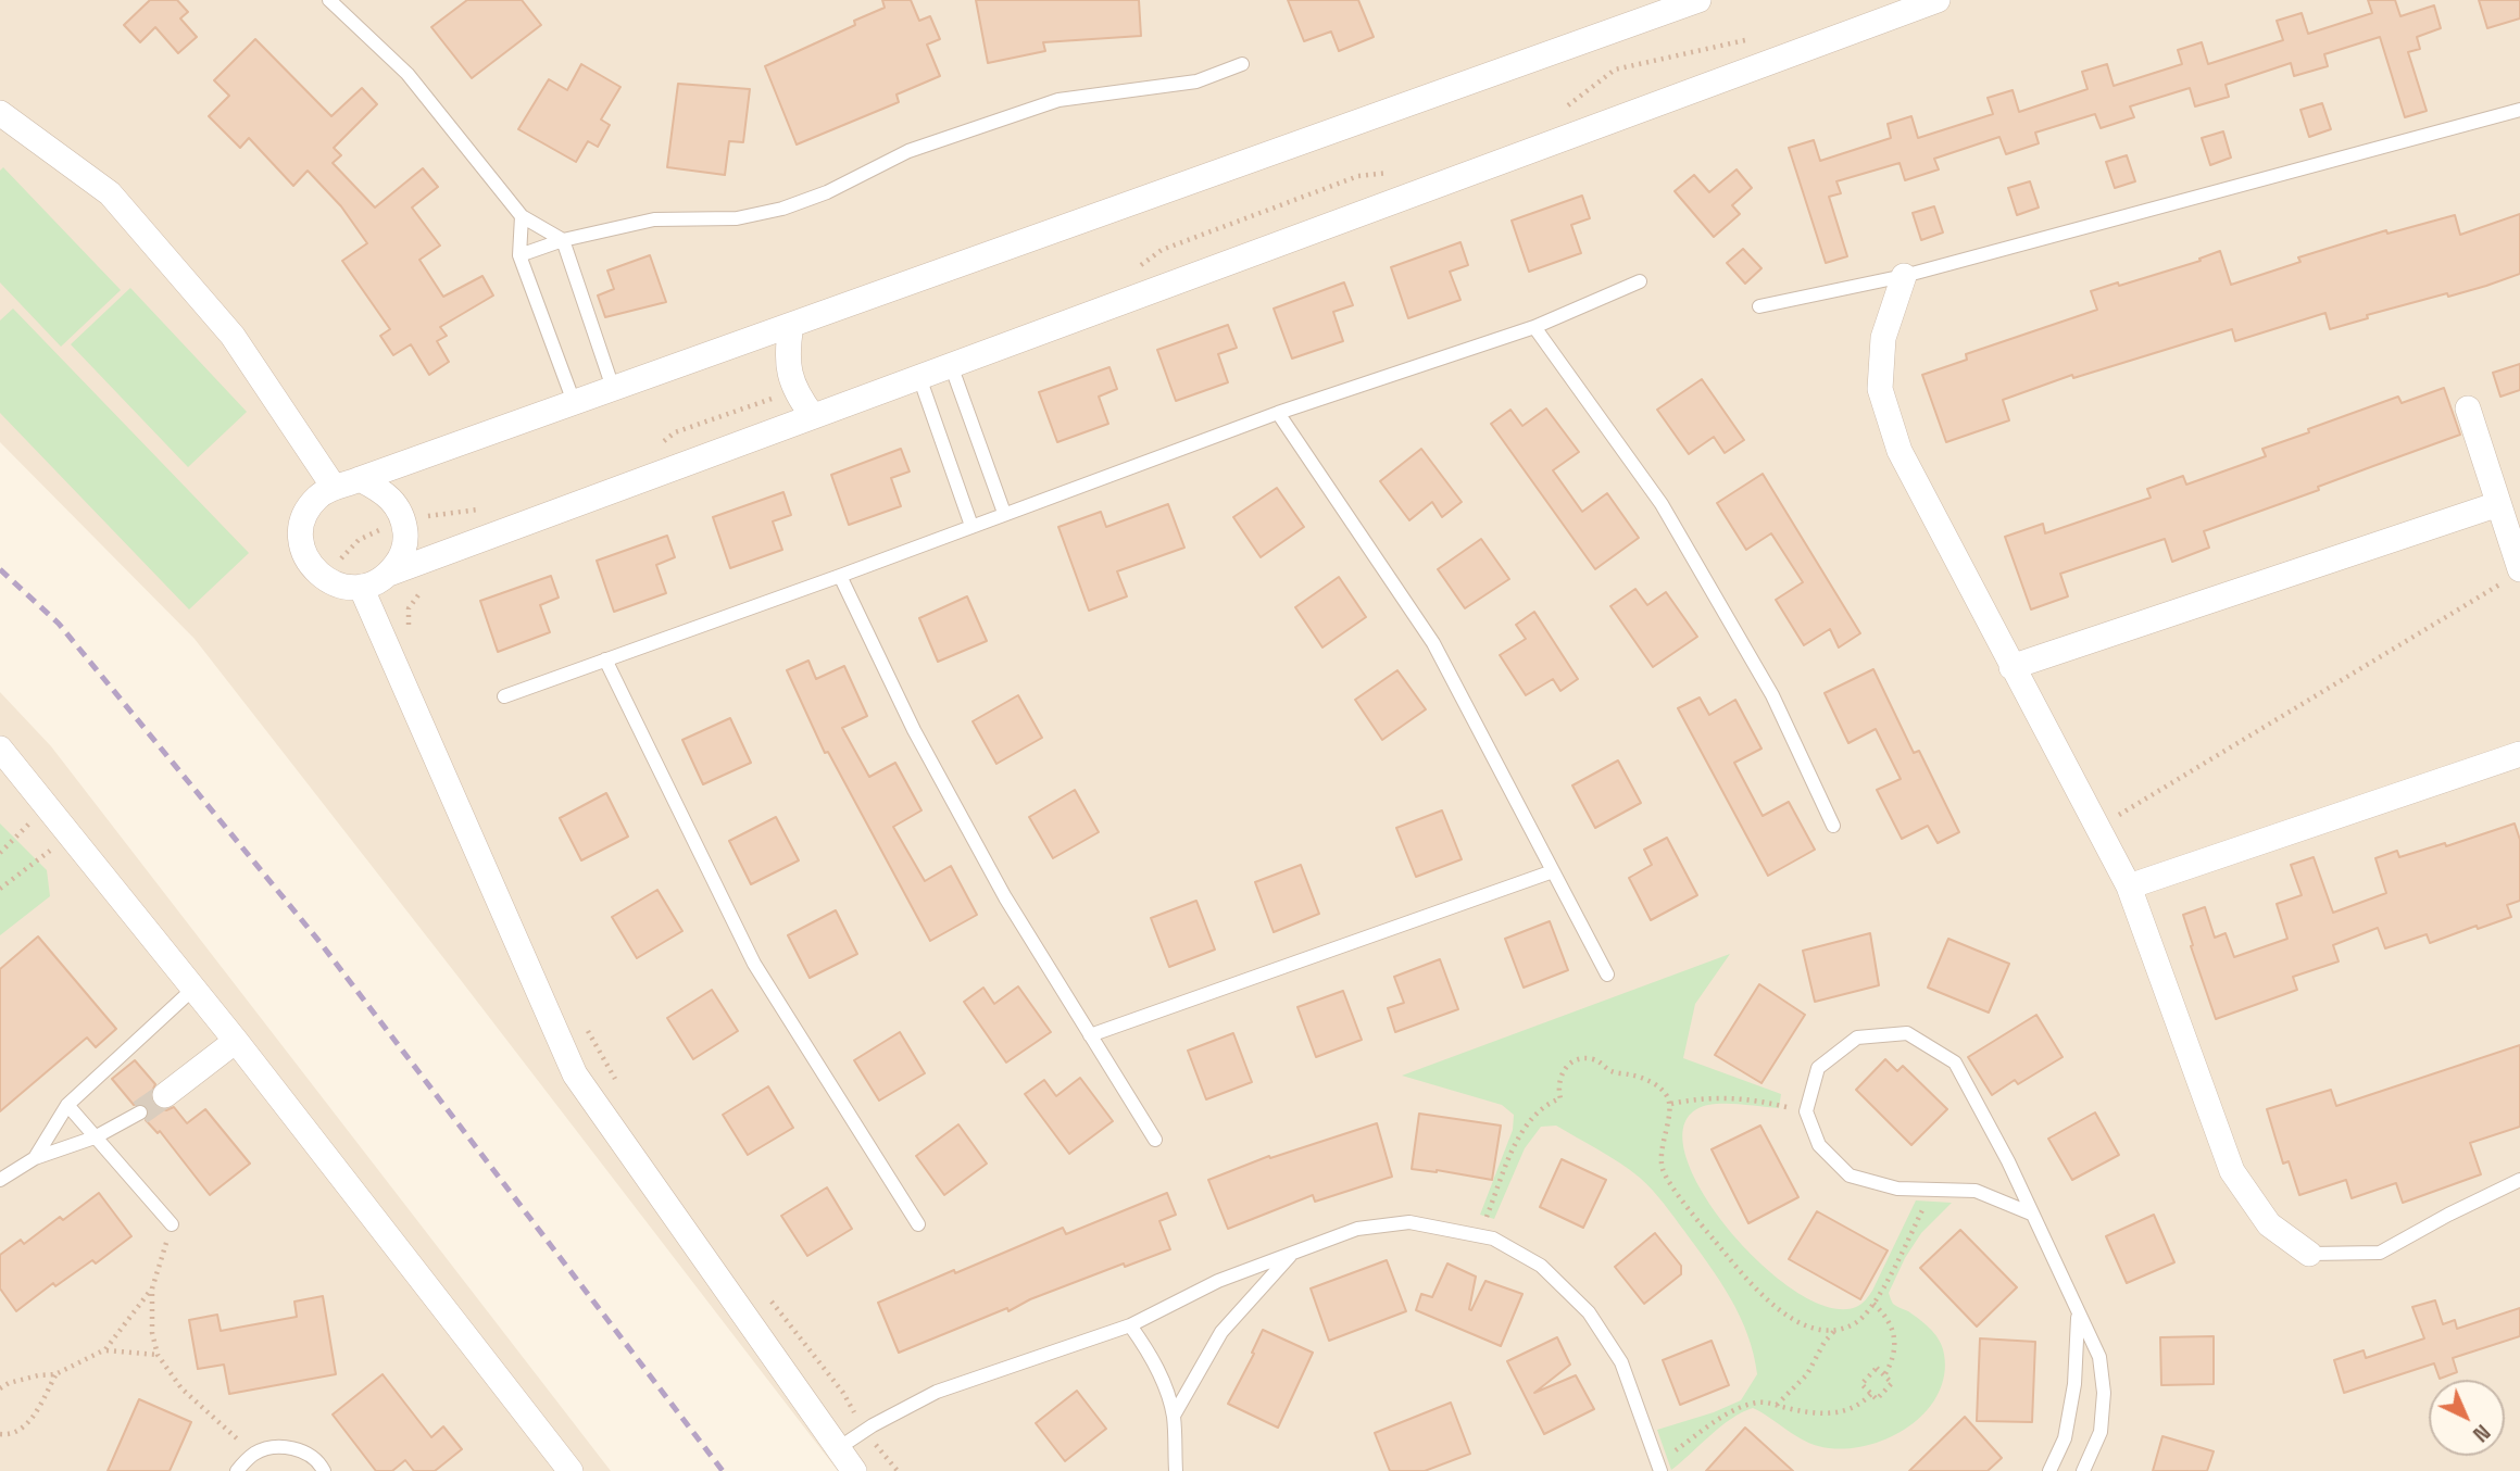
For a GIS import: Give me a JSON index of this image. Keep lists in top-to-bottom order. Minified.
{"north":"bottom right"}
